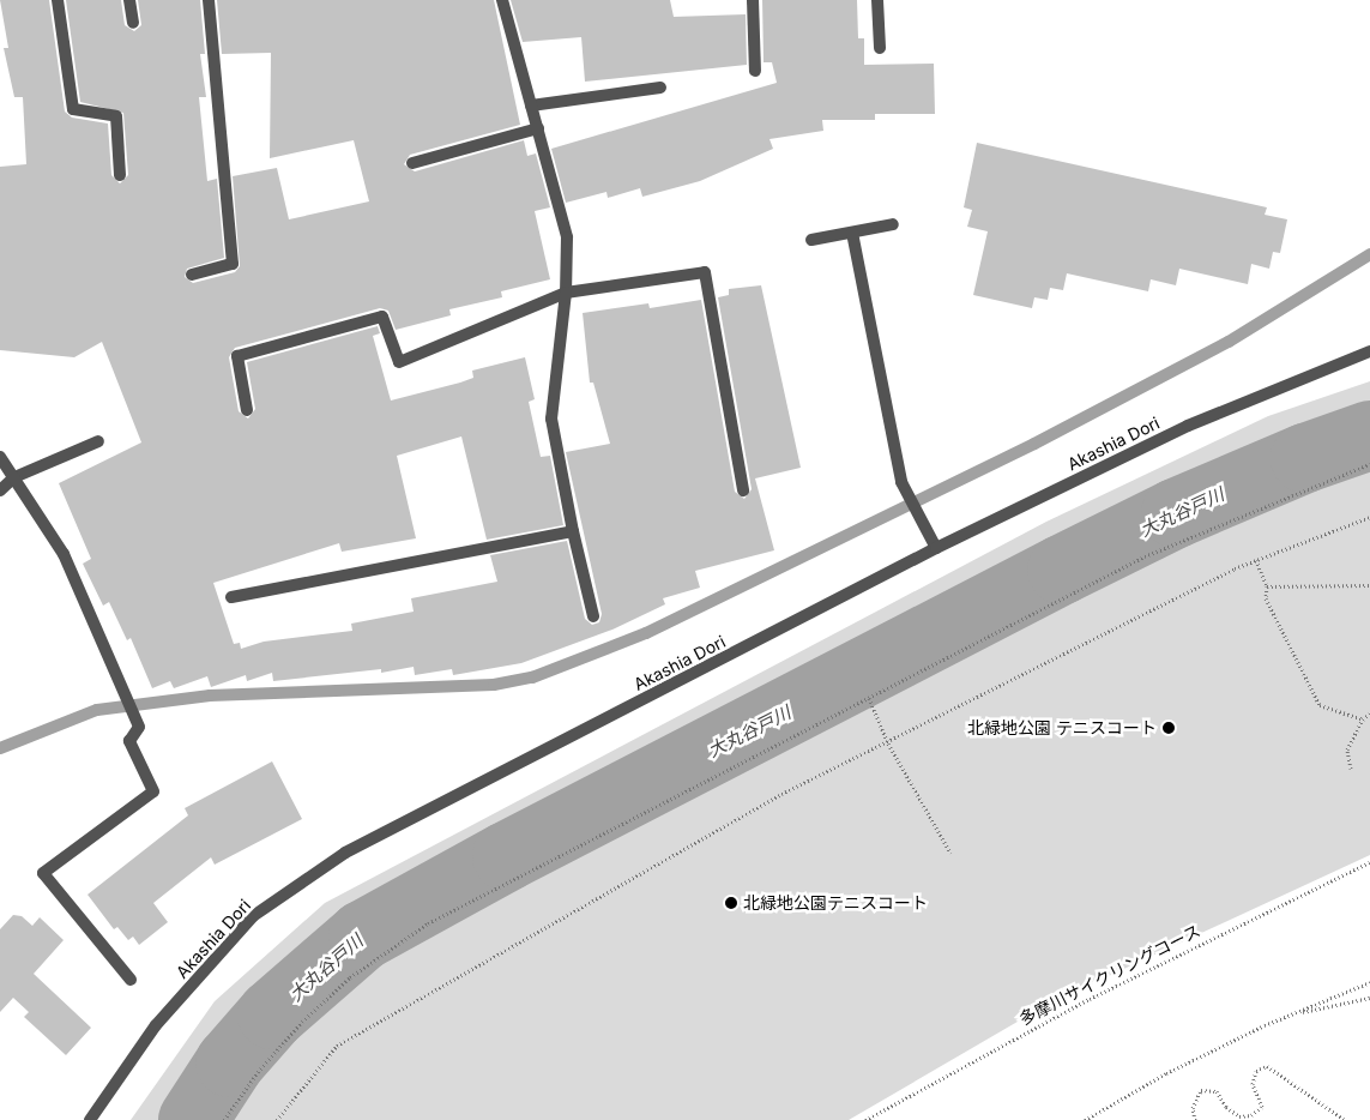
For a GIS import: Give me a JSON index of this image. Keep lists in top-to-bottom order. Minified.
{"streets":{"street":["Akashia Dori"],"path":["多摩川サイクリングコース"]},"water":["大丸谷戸川"],"places":["北緑地公園 テニスコート","北緑地公園テニスコート"]}
